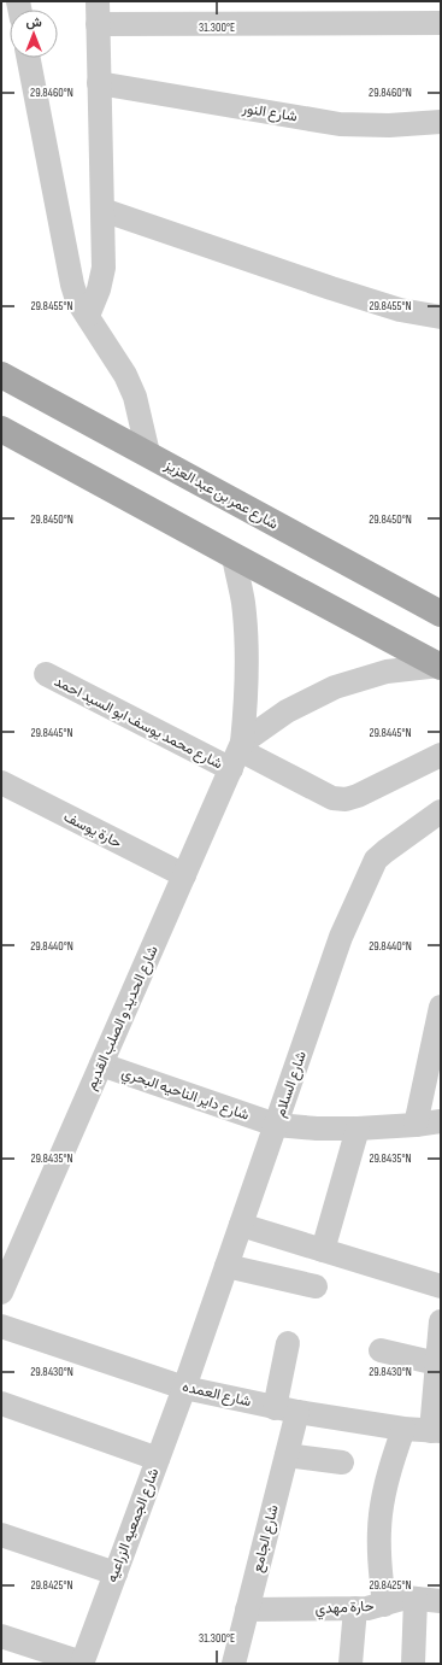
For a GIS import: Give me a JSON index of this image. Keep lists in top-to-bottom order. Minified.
{"streets":{"main road":["شارع عمر بن عبد العزيز"],"street":["شارع النور","شارع محمد يوسف ابو السيد احمد","حارة يوسف","شارع الحديد و الصلب القديم","شارع السلام","شارع داير الناحيه البحري","شارع العمده","شارع الجمعيه الزراعيه","شارع الجامع","حارة مهدي"]},"crossings":[["شارع محمد يوسف ابو السيد احمد","شارع الحديد و الصلب القديم"],["حارة يوسف","شارع الحديد و الصلب القديم"],["شارع الحديد و الصلب القديم","شارع داير الناحيه البحري"],["شارع السلام","شارع داير الناحيه البحري"],["شارع السلام","شارع العمده"],["شارع السلام","شارع الجمعيه الزراعيه"],["شارع العمده","شارع الجمعيه الزراعيه"],["شارع العمده","شارع الجامع"],["شارع الجامع","حارة مهدي"]],"north":"top","coordinates":["31.300°E","29.8460°N","29.8455°N","29.8450°N","29.8445°N","29.8440°N","29.8435°N","29.8430°N","29.8425°N"]}
